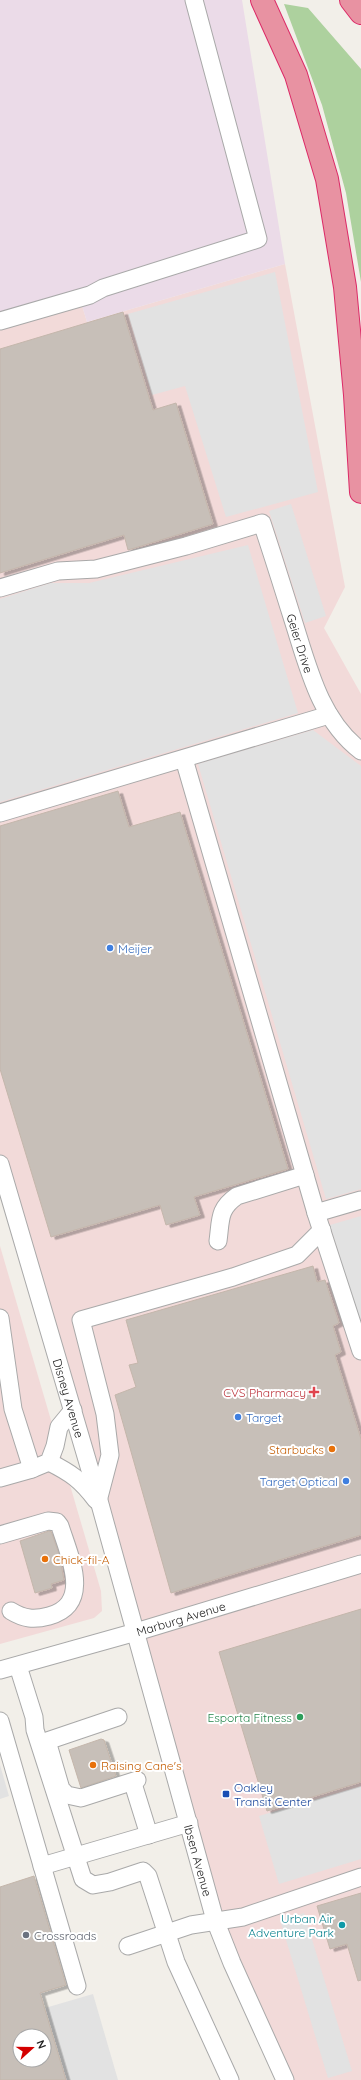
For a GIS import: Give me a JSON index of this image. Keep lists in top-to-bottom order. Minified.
{"streets":{"street":["Geier Drive","Disney Avenue","Marburg Avenue","Ibsen Avenue"]},"crossings":[["Disney Avenue","Marburg Avenue"],["Disney Avenue","Ibsen Avenue"],["Marburg Avenue","Ibsen Avenue"]],"places":{"other":["Meijer","Target","Starbucks","Target Optical","Chick-fil-A","Esporta Fitness","Raising Cane's","Urban Air Adventure Park","Crossroads"],"health":["CVS Pharmacy"],"transit":["Oakley Transit Center"]},"north":"right"}
